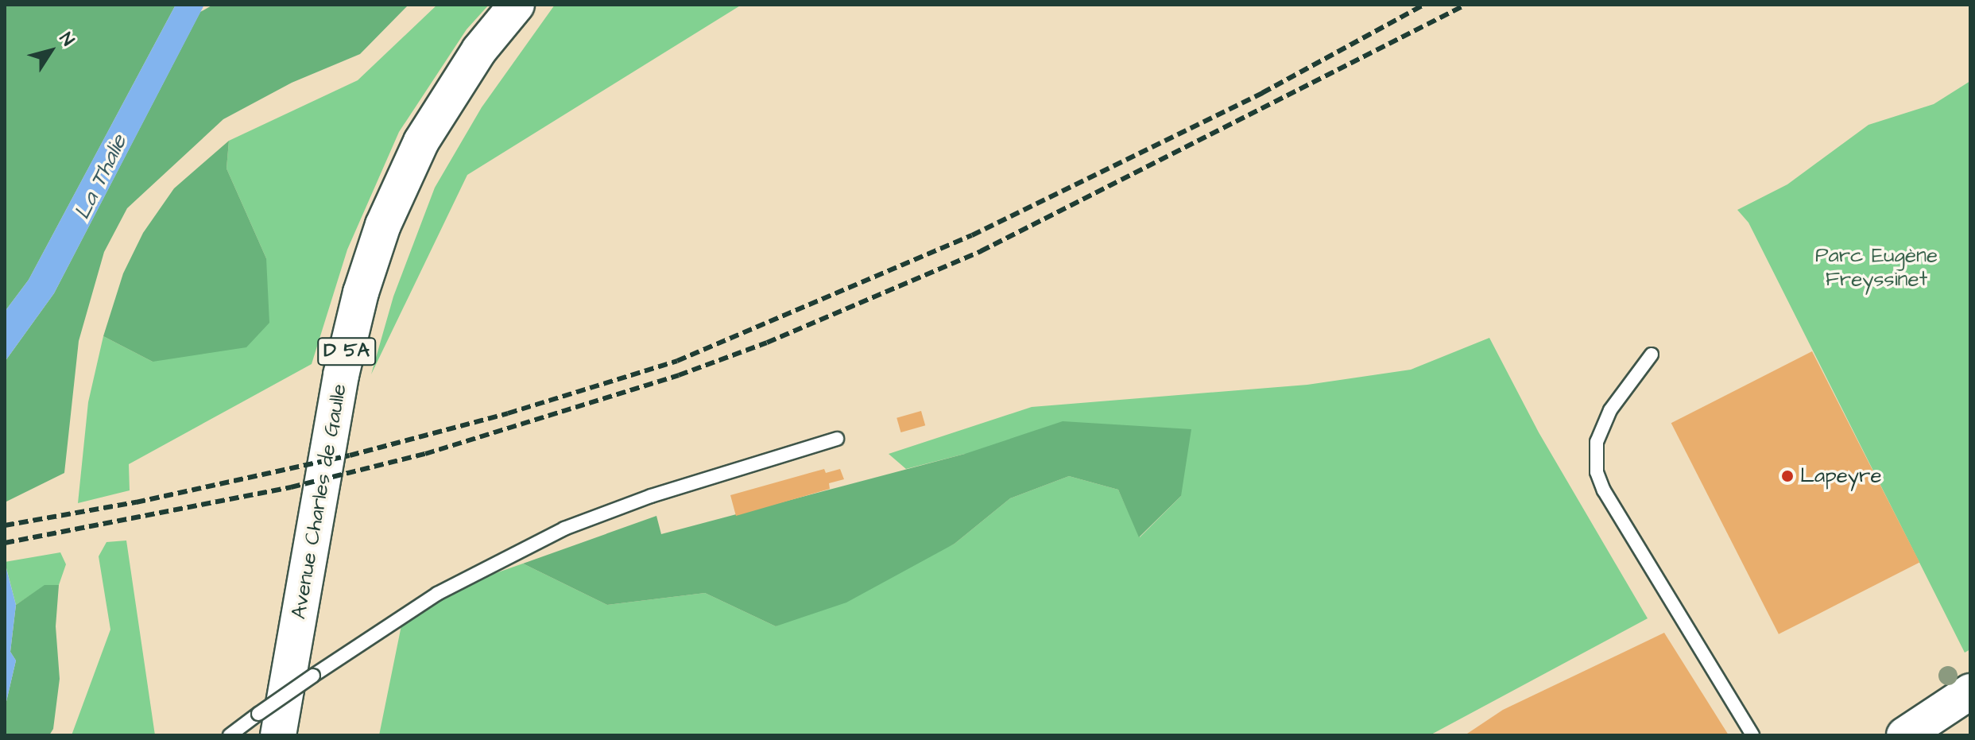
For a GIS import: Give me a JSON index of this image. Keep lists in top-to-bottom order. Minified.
{"streets":{"main road":["D 5A","Avenue Charles de Gaulle"]},"water":["La Thalie"],"parks":["Parc Eugène Freyssinet"],"places":["Lapeyre"],"north":"top right"}
